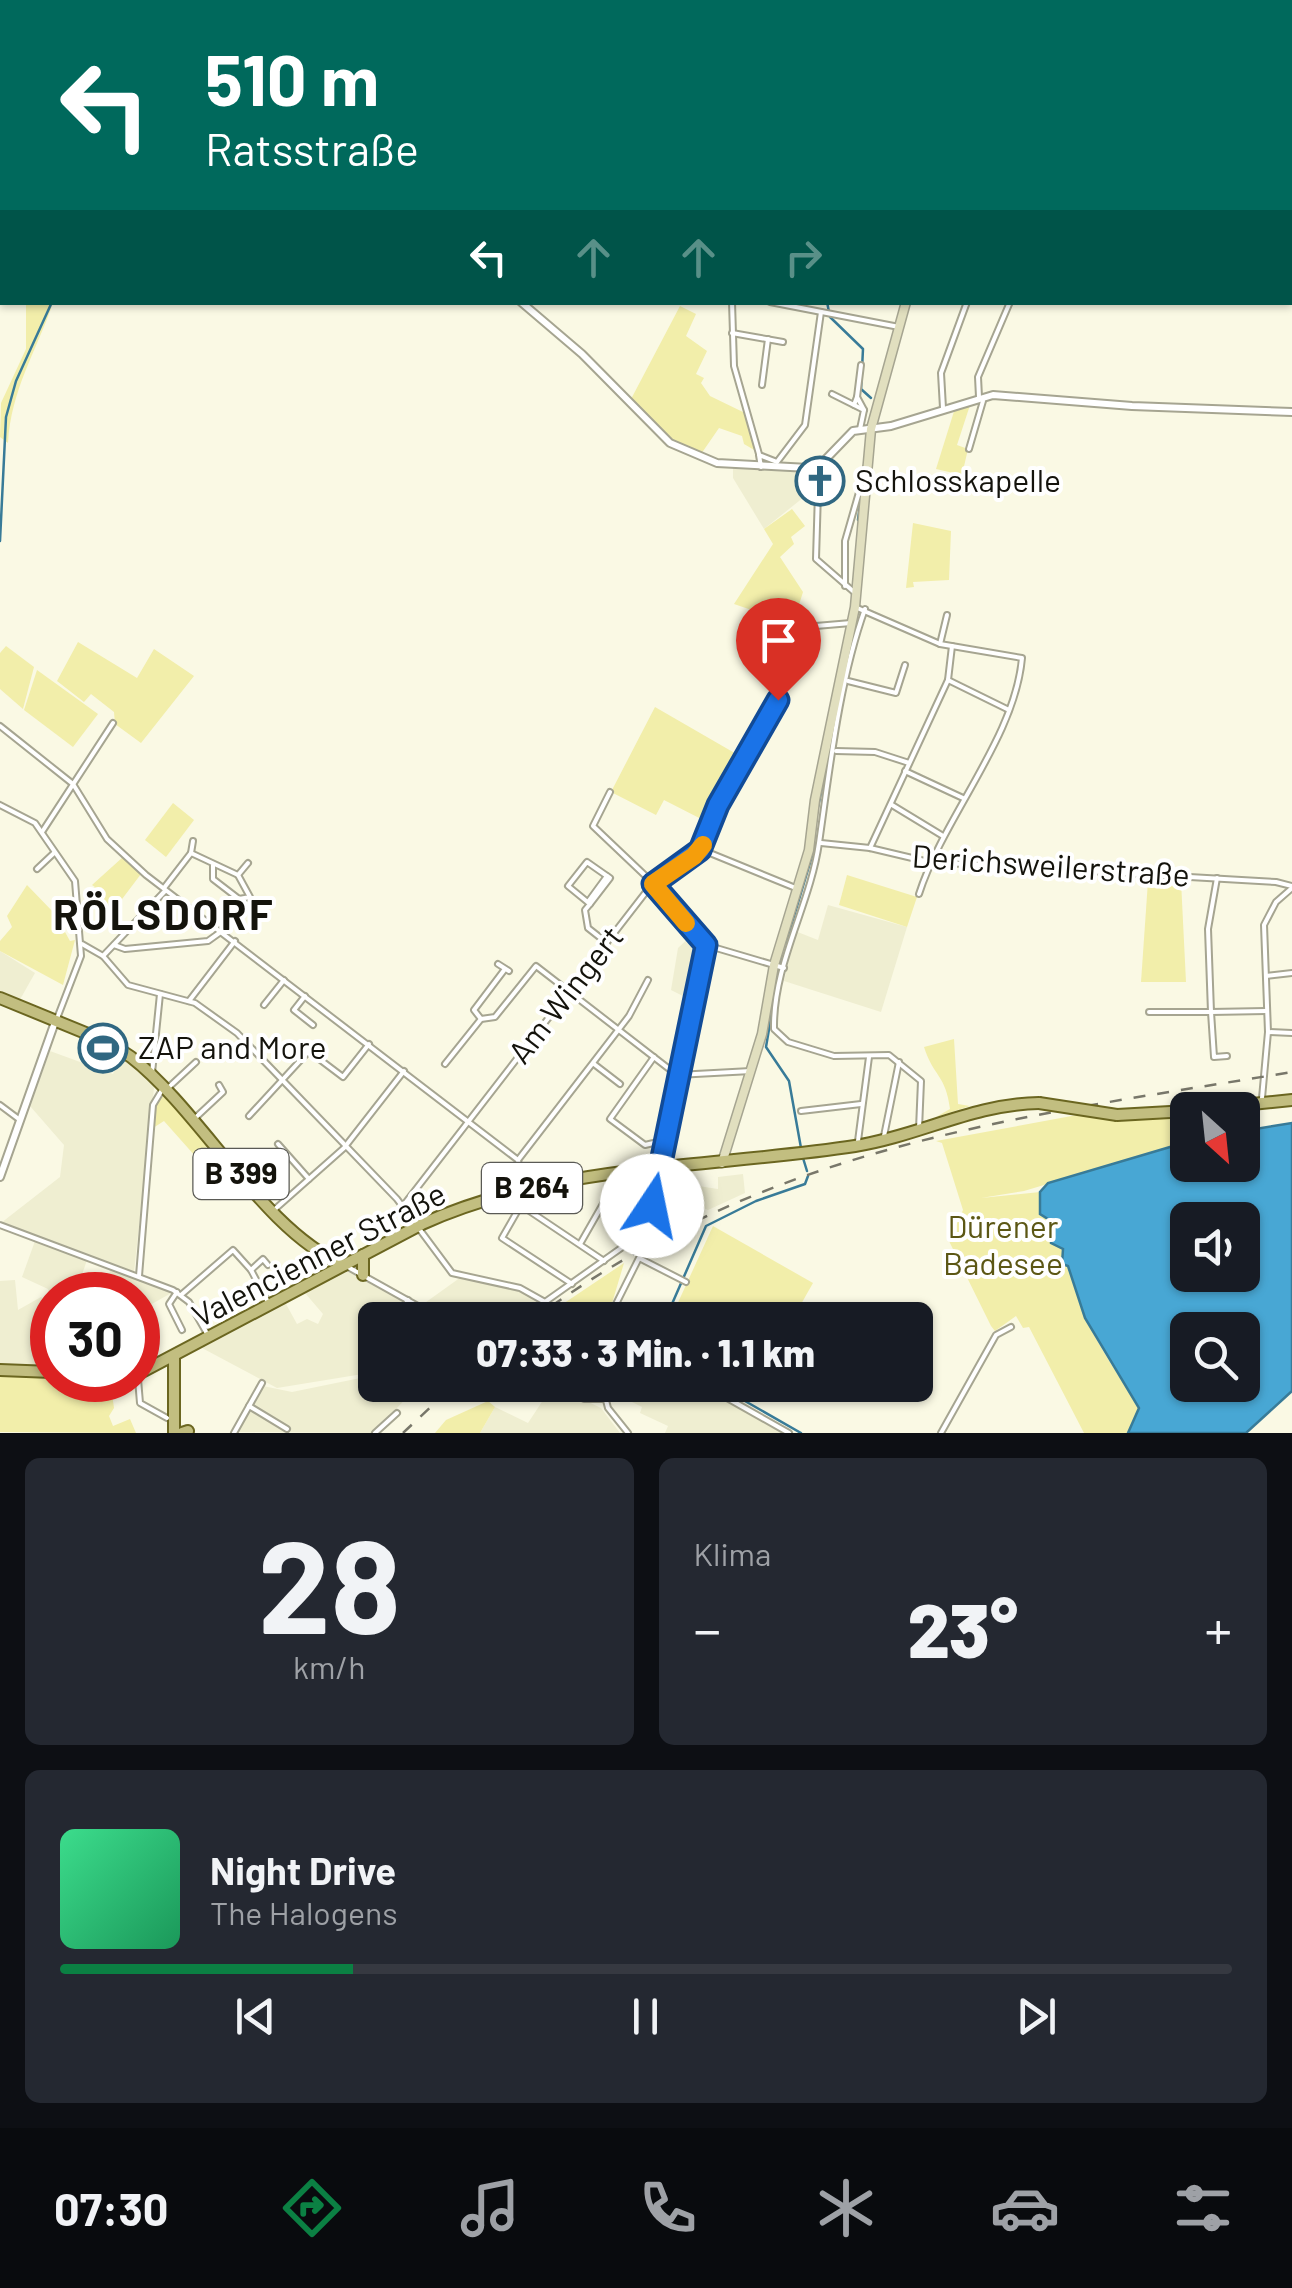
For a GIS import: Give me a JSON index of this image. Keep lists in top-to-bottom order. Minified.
{"streets":{"main road":["B 399","B 264","Valencienner Straße"],"street":["Derichsweilerstraße","Am Wingert"]},"crossings":[["B 399","Valencienner Straße"]],"districts":["RÖLSDORF"],"parks":["Dürener Badesee"],"places":{"church":["Schlosskapelle"],"sports":["ZAP and More"]},"north":"bottom right","page":{"turn":["510 m","Ratsstraße"],"limit":"30","trip":"07:33 · 3 Min. · 1.1 km","tile":[["28","km/h"],"Klima"],"heat":["−","23°","+"],"song":["Night Drive","The Halogens"],"tabs":"07:30"}}
